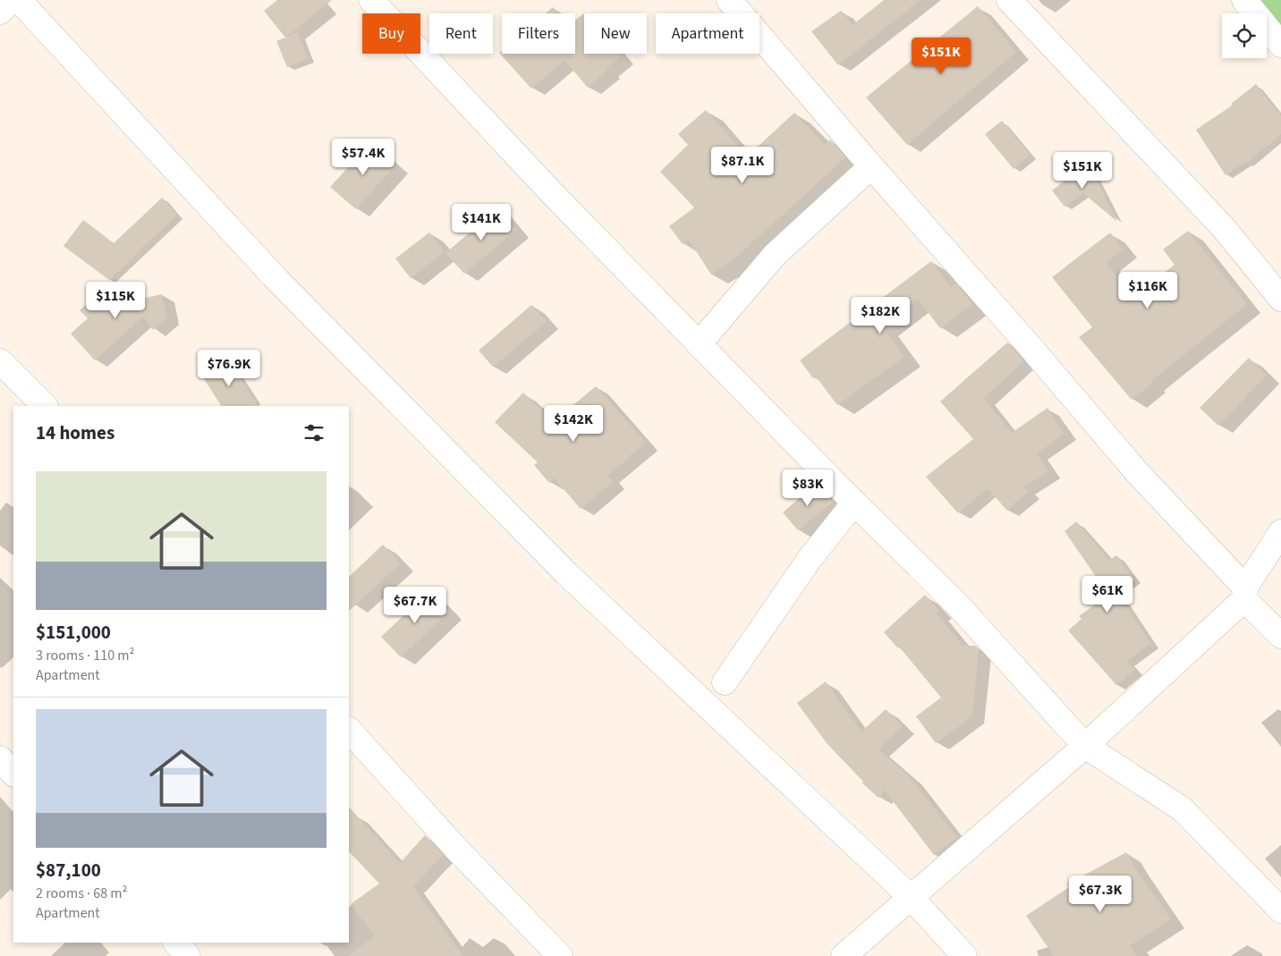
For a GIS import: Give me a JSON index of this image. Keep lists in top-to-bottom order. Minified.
{"page":{"chip":["Buy","Rent","Filters","New","Apartment"],"price":["$151K","$57.4K","$87.1K","$151K","$141K","$116K","$115K","$182K","$76.9K","$142K","$83K","$61K","$67.7K","$67.3K"],"heading":"14 homes","list":[{"name":"$151,000","note":"3 rooms · 110 m² · Apartment"},{"name":"$87,100","note":"2 rooms · 68 m² · Apartment"}]}}
